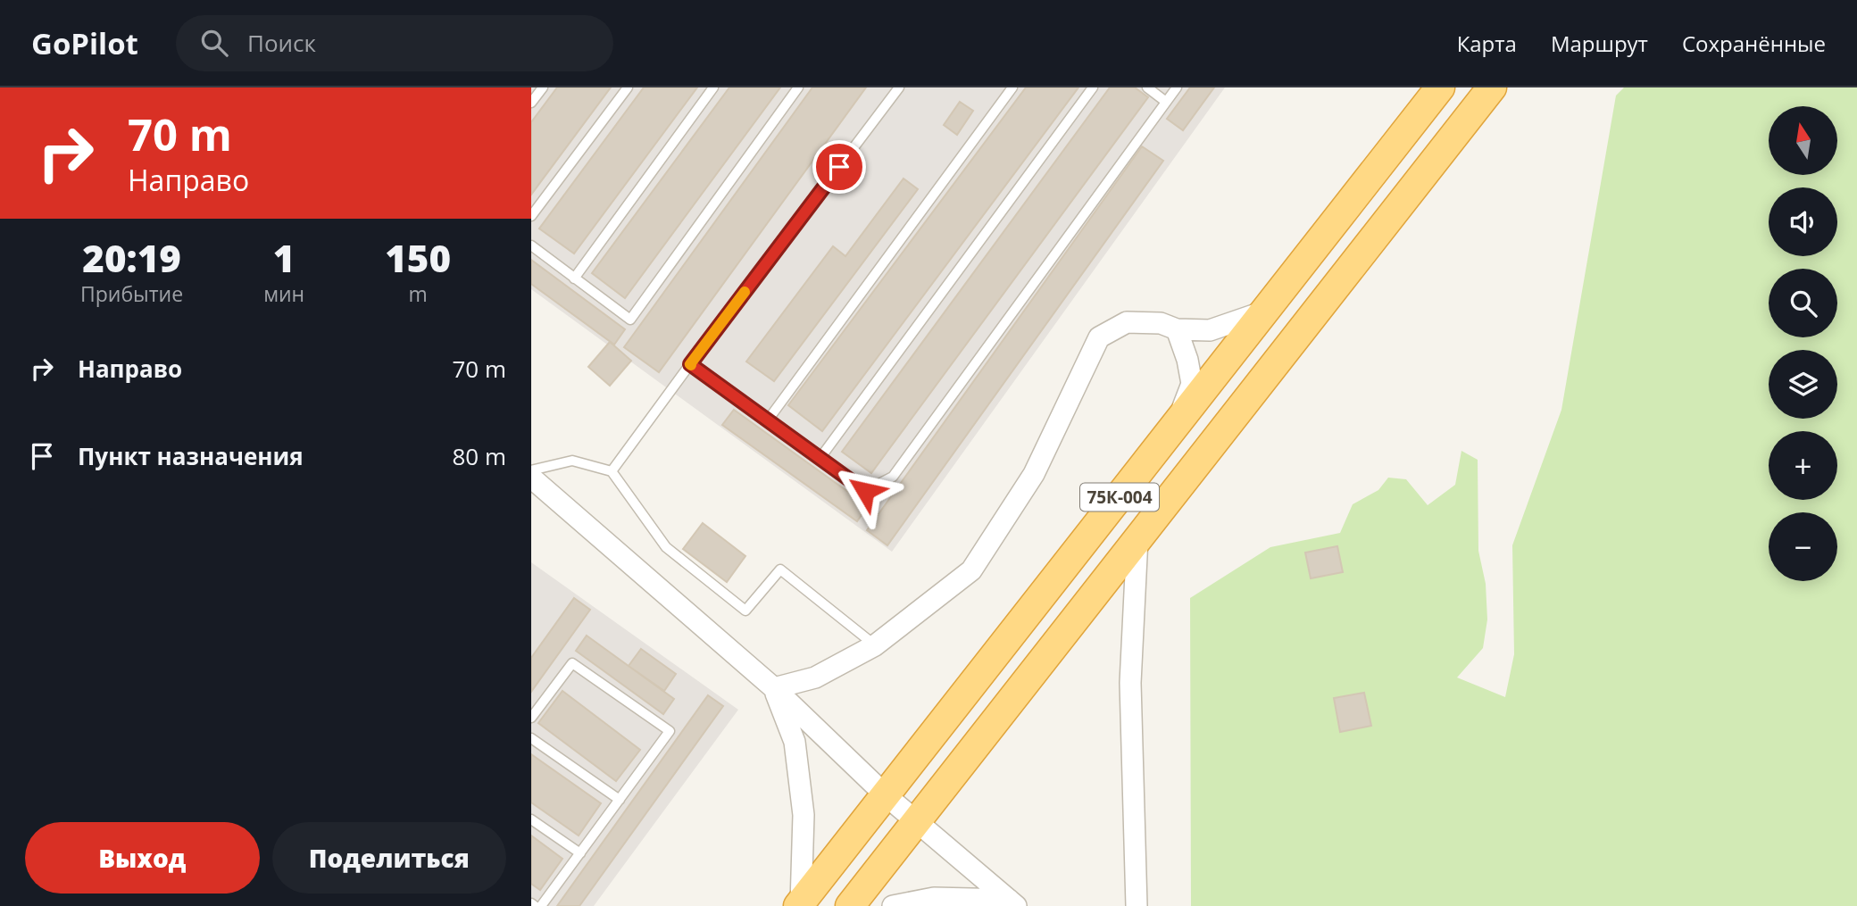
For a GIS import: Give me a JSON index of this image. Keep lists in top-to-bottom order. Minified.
{"streets":{"highway":["75К-004"]},"north":"top","page":{"header":"GoPilot","search":"Поиск","nav":["Карта","Маршрут","Сохранённые"],"turn":["70 m","Направо"],"map_buttons":["+","−"],"eta":["20:19","Прибытие","1","мин","150","m"],"list":[{"name":"Направо","value":"70 m"},{"name":"Пункт назначения","value":"80 m"}],"buttons":["Выход","Поделиться"]}}
